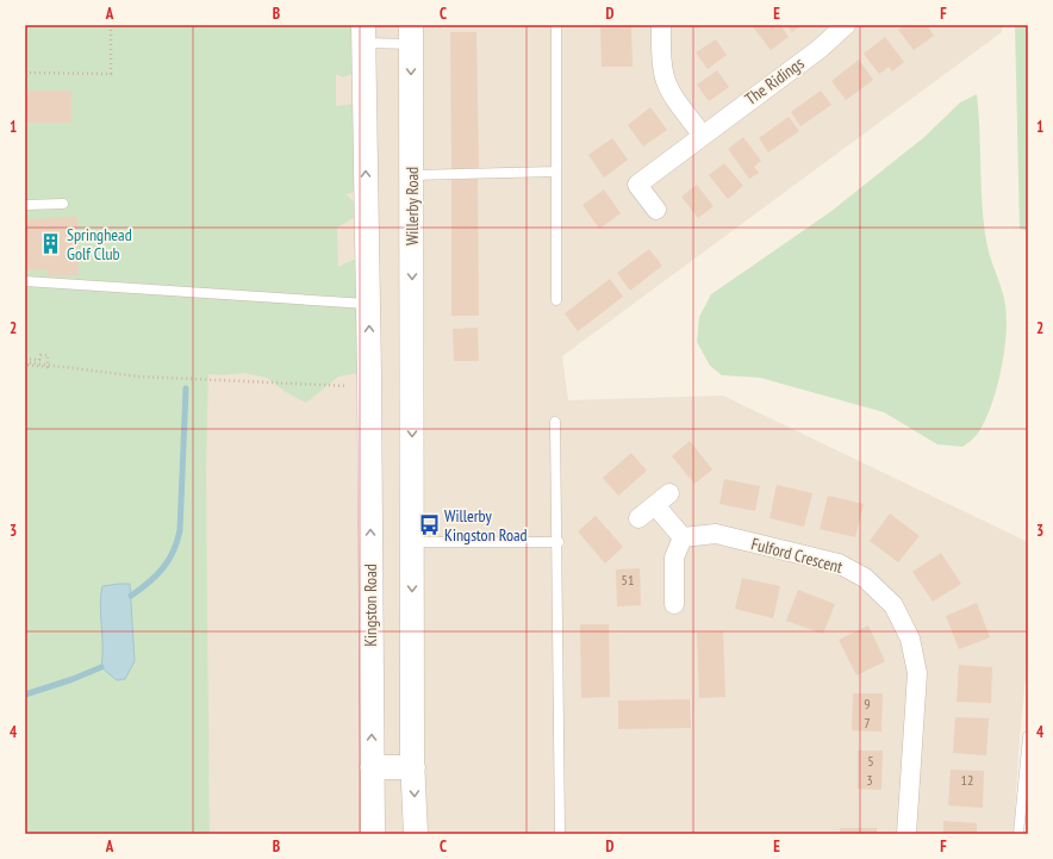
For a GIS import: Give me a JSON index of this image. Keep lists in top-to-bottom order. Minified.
{"streets":{"street":["The Ridings","Willerby Road","Fulford Crescent","Kingston Road"]},"places":{"building":["Springhead Golf Club"],"bus stop":["Willerby Kingston Road"]},"house_numbers":["51","9","7","5","3","12"],"grid":{"columns":["A","B","C","D","E","F"],"rows":["1","2","3","4"]}}
